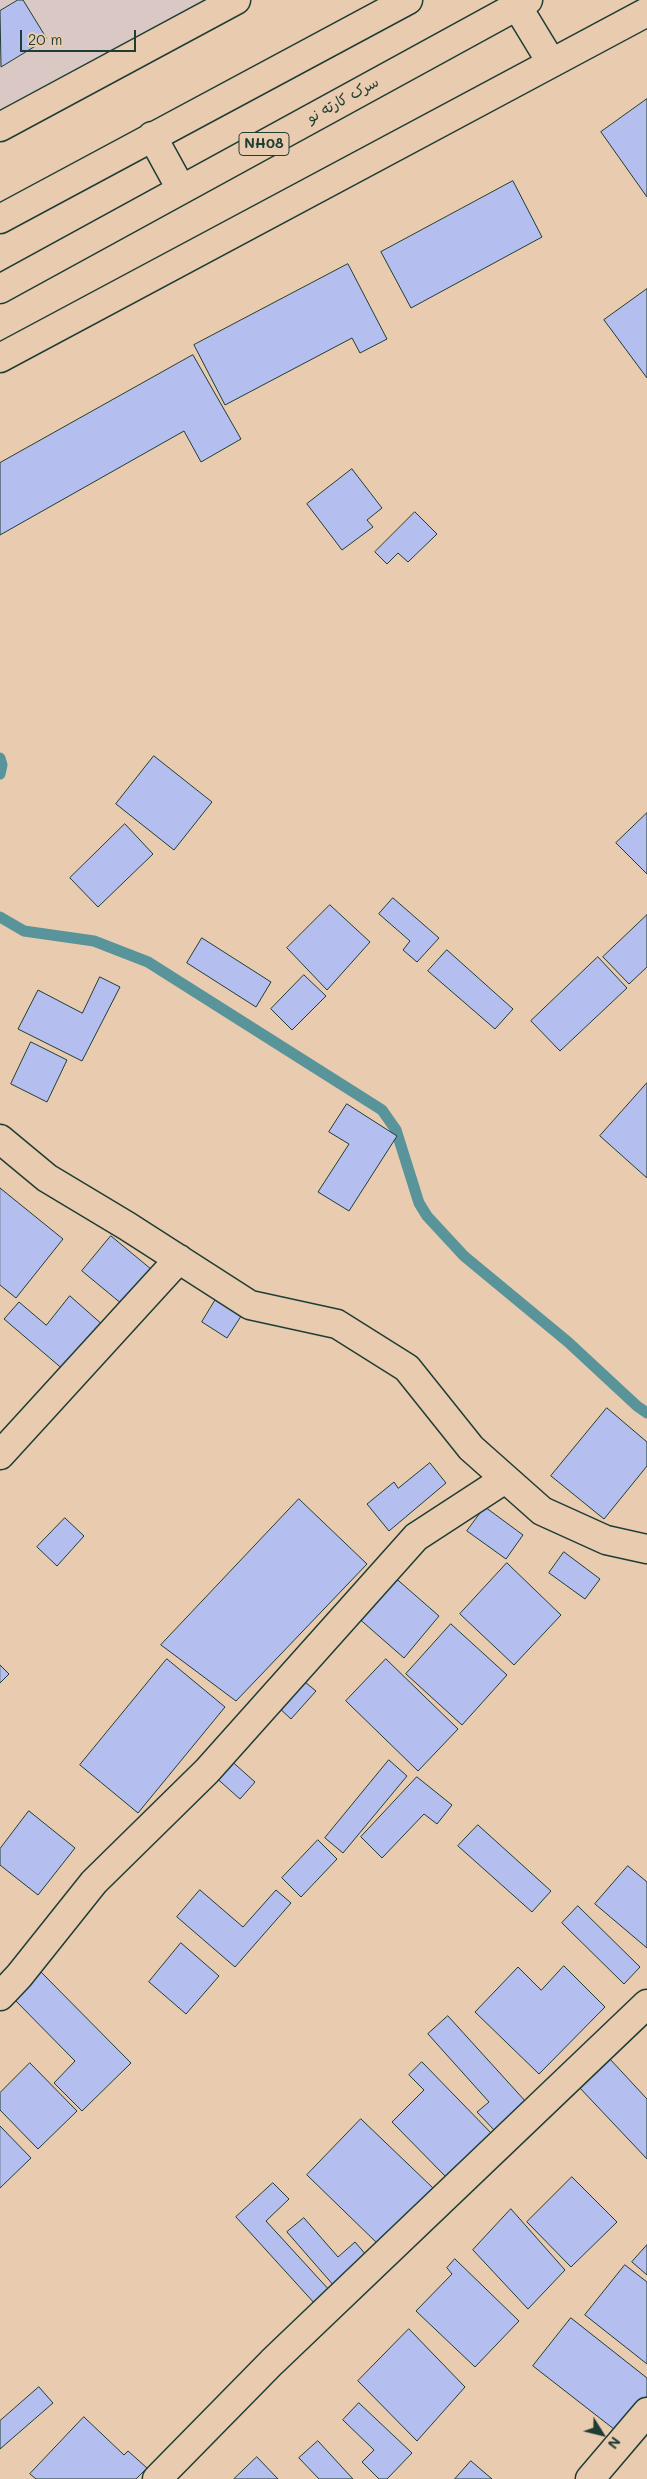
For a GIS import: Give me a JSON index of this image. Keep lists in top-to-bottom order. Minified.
{"streets":{"main road":["سرک کارته نو","NH08"]},"scale_bar":"20 m","north":"bottom right"}
